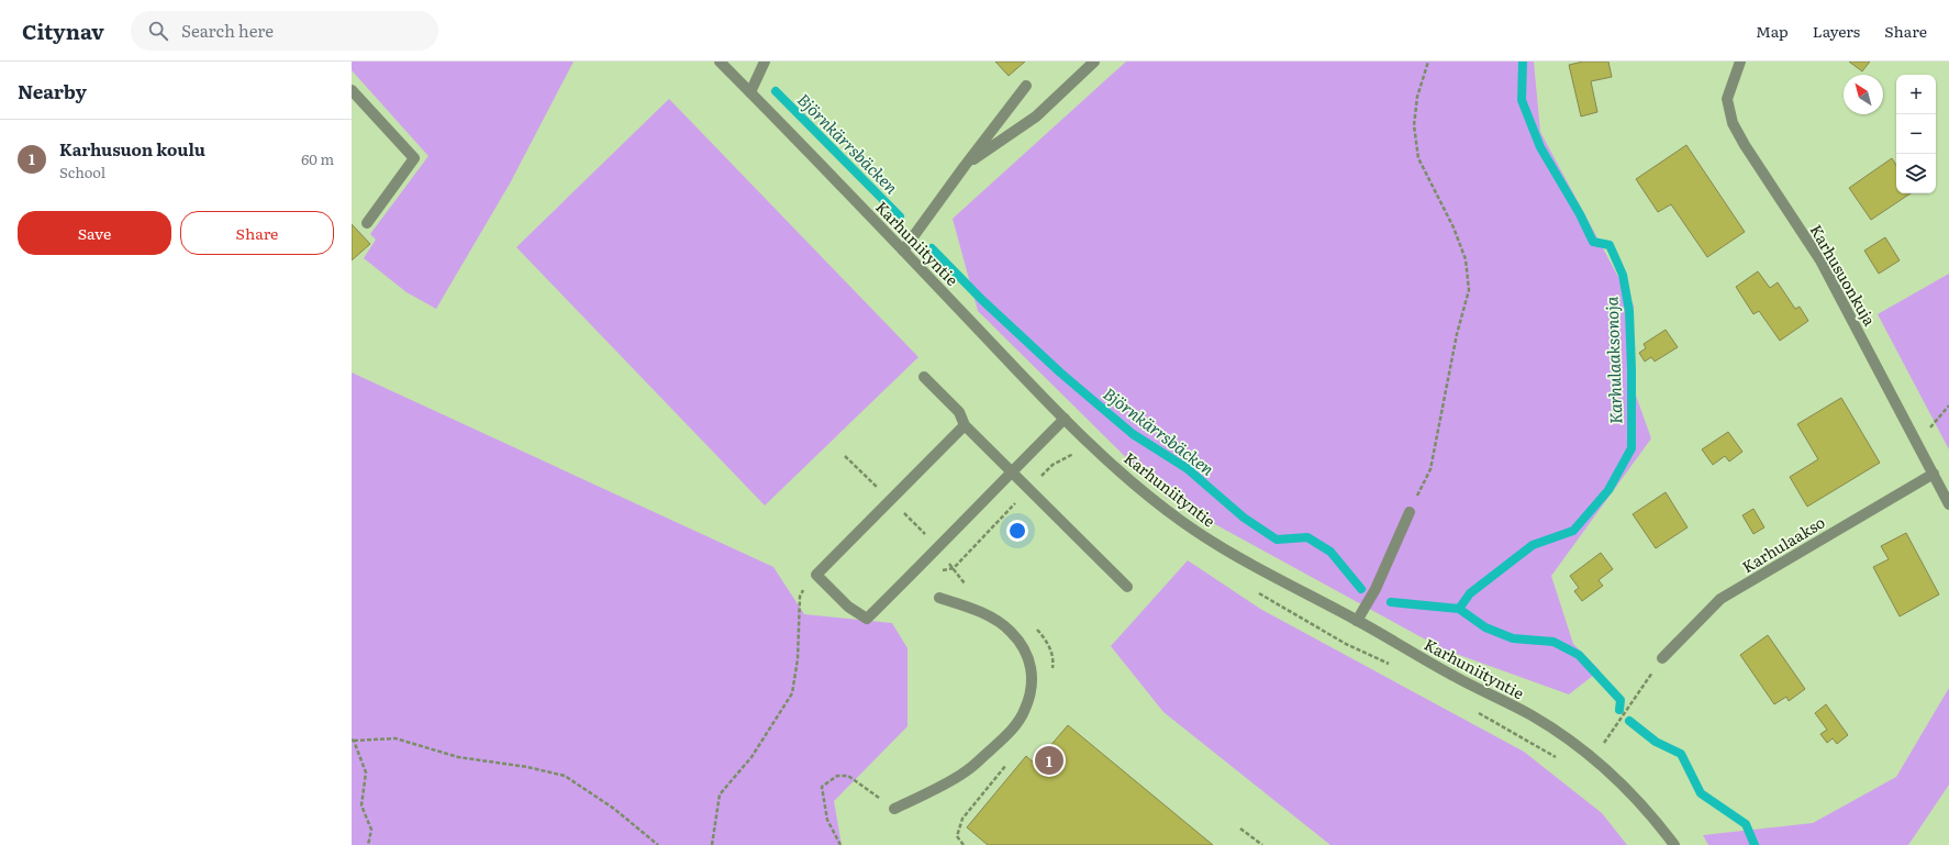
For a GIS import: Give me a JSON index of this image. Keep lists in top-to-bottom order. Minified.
{"streets":{"street":["Karhuniityntie","Karhusuonkuja","Karhulaakso"]},"crossings":[["Karhusuonkuja","Karhulaakso"]],"water":["Björnkärrsbäcken","Karhulaaksonoja"],"north":"top left","page":{"header":"Citynav","search":"Search here","nav":["Map","Layers","Share"],"heading":"Nearby","map_buttons":["+","−"],"list":[{"mark":"1","name":"Karhusuon koulu","note":"School","value":"60 m"}],"buttons":["Save","Share"],"pins":"1"}}
